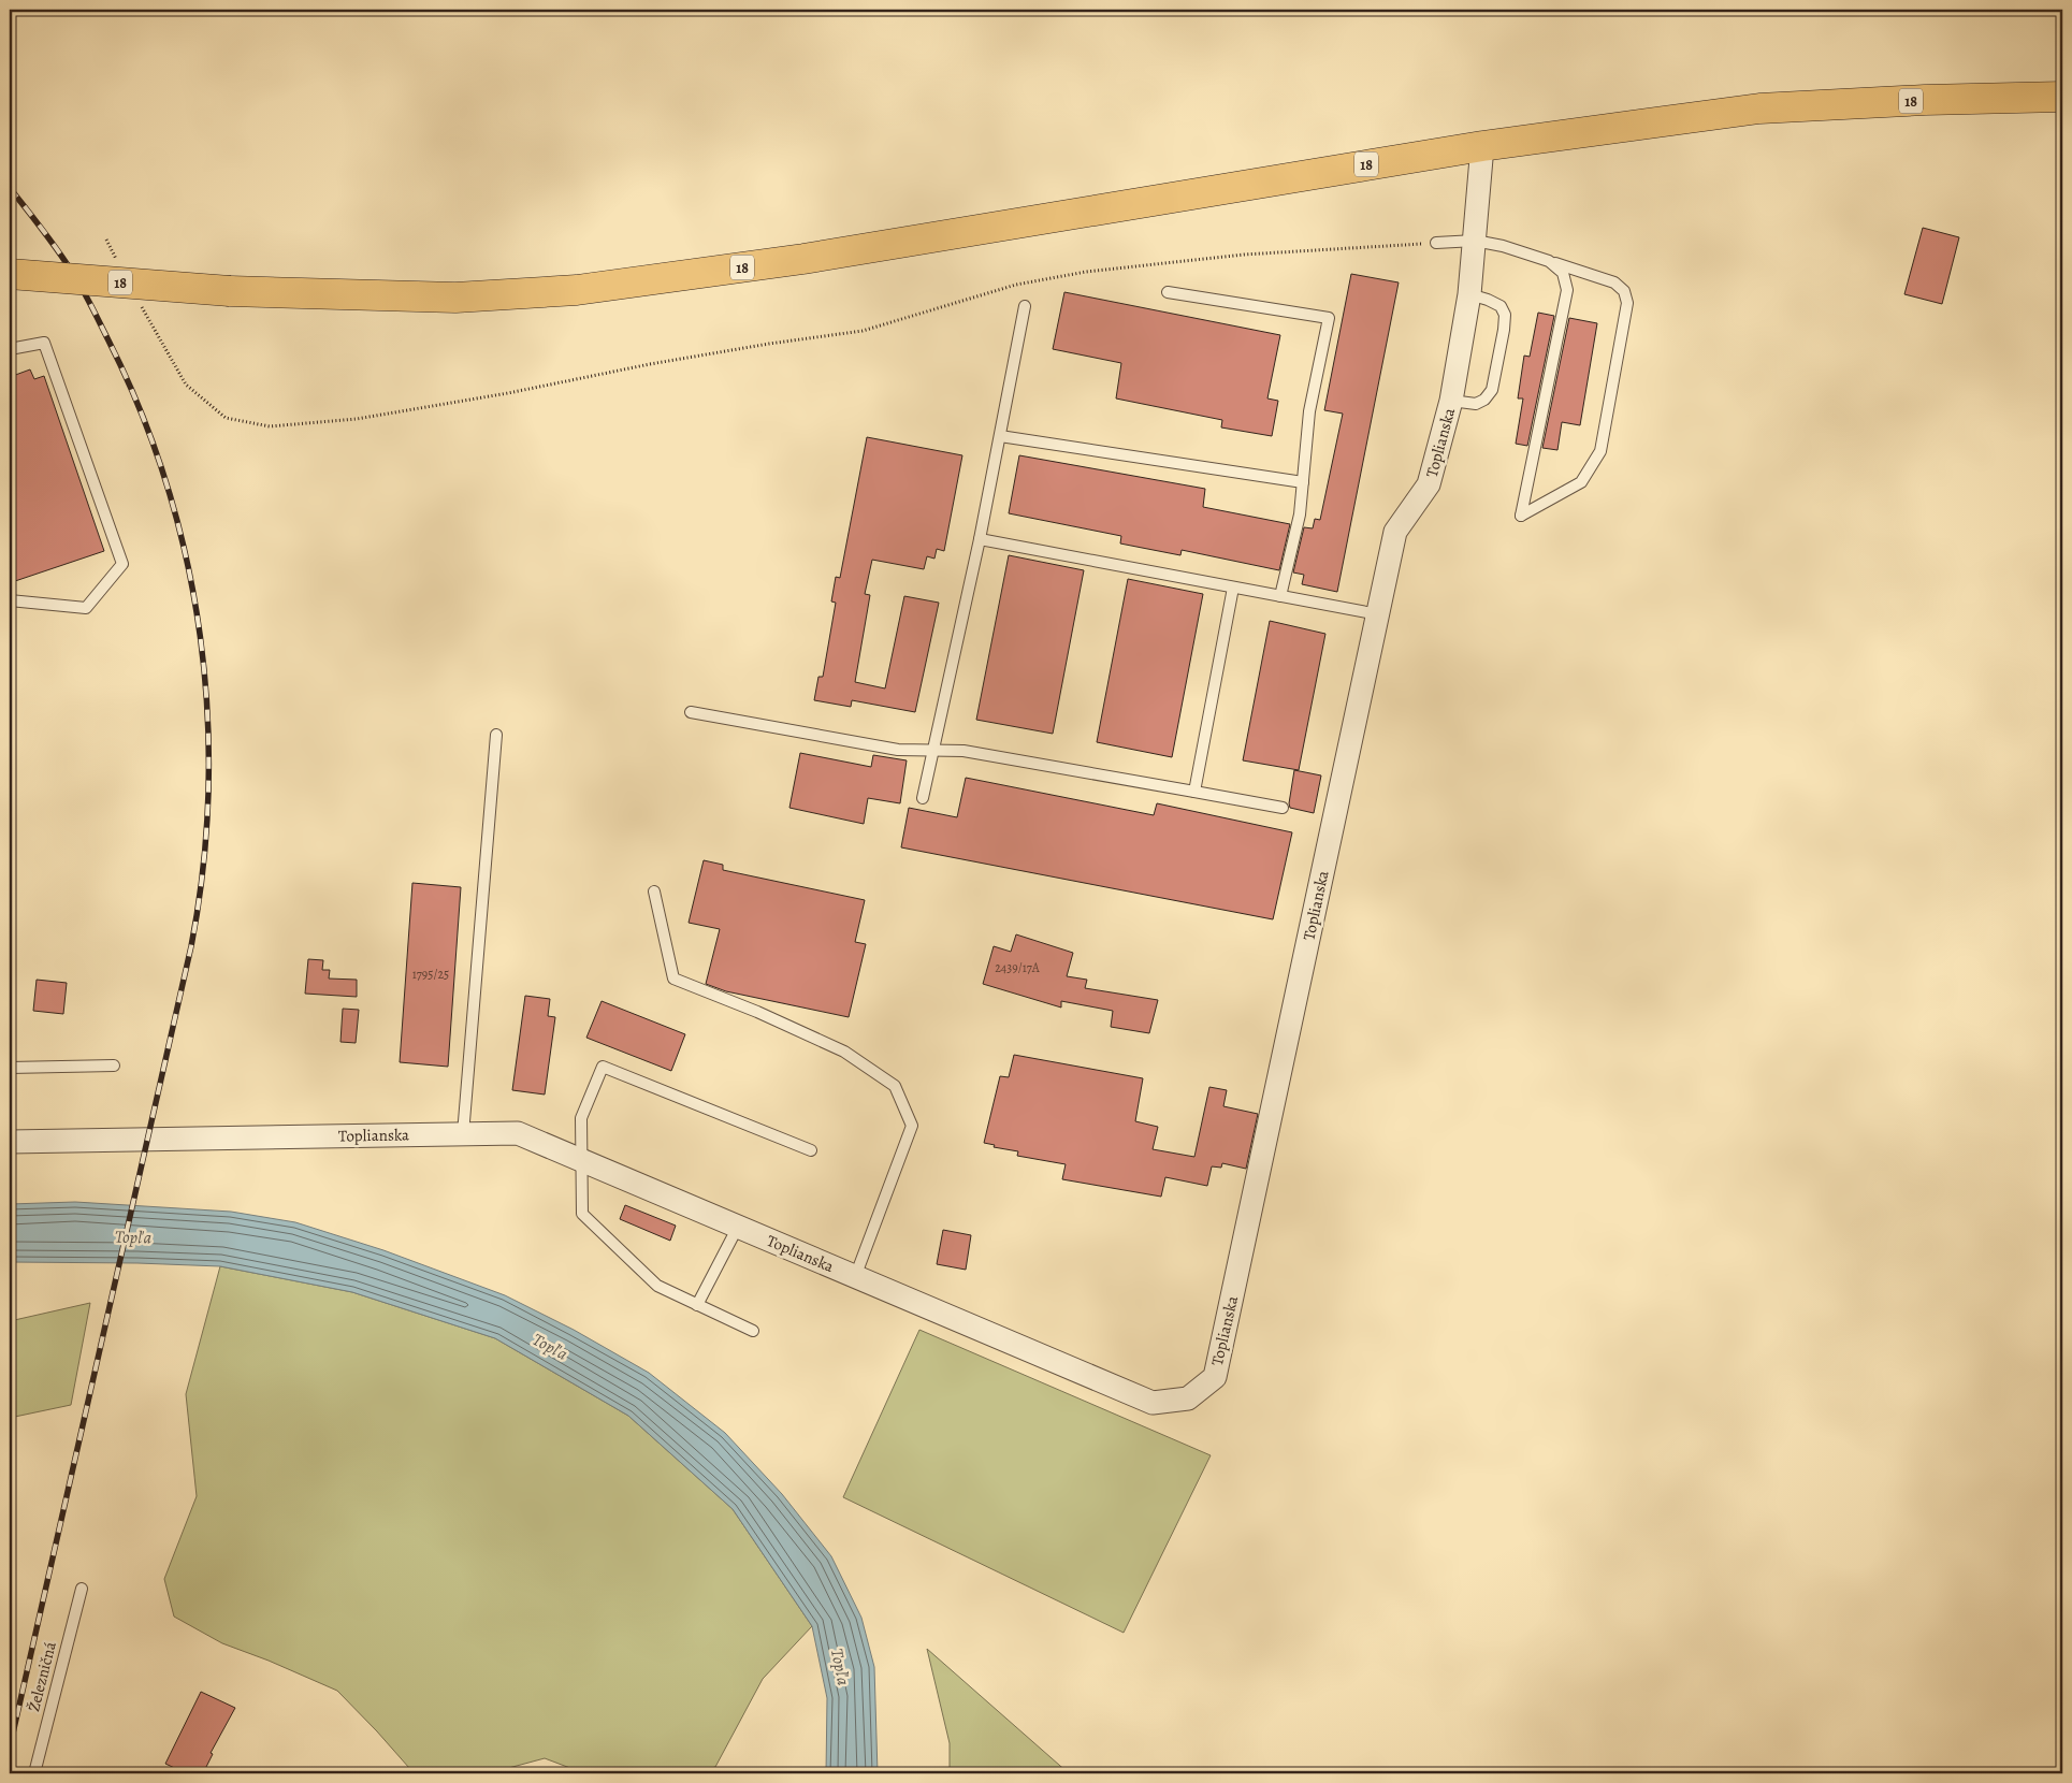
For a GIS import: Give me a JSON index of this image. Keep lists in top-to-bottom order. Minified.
{"streets":{"main road":["18"],"street":["Toplianska"],"lane":["Železničná"]},"crossings":[["18","Toplianska"]],"water":["Topľa"],"house_numbers":["2439/17A","1795/25"]}
